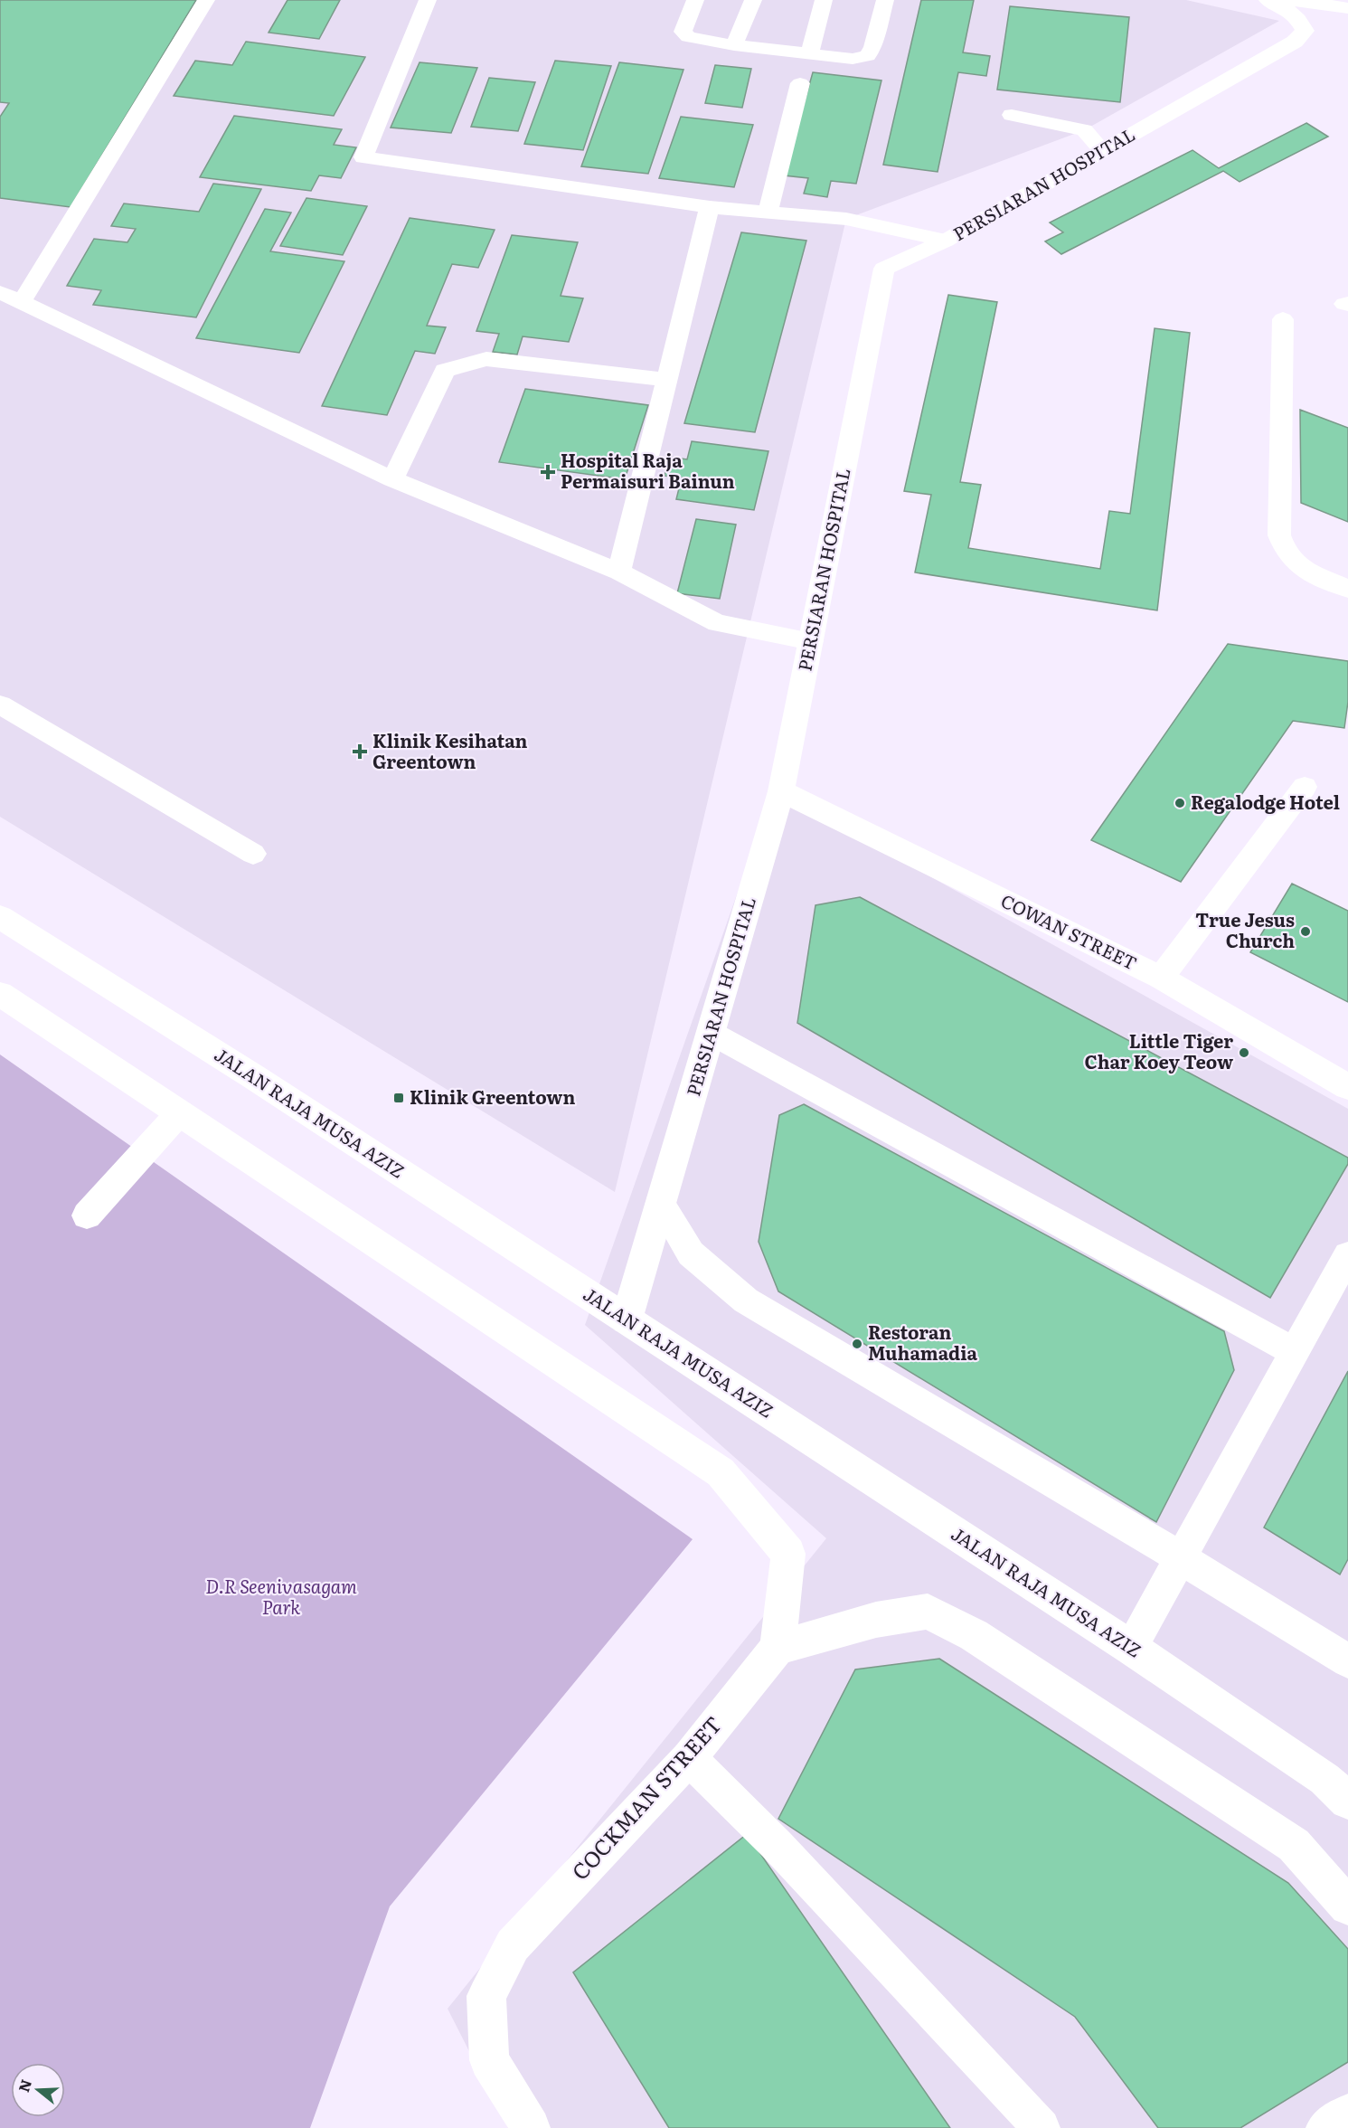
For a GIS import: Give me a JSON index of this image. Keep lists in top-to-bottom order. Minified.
{"streets":{"main road":["PERSIARAN HOSPITAL","COWAN STREET","JALAN RAJA MUSA AZIZ","COCKMAN STREET"]},"crossings":[["PERSIARAN HOSPITAL","COWAN STREET"],["PERSIARAN HOSPITAL","JALAN RAJA MUSA AZIZ"]],"parks":["D.R Seenivasagam Park"],"places":{"health":["Hospital Raja Permaisuri Bainun","Klinik Kesihatan Greentown"],"other":["Regalodge Hotel","True Jesus Church","Little Tiger Char Koey Teow","Restoran Muhamadia"],"transit":["Klinik Greentown"]},"north":"left"}
